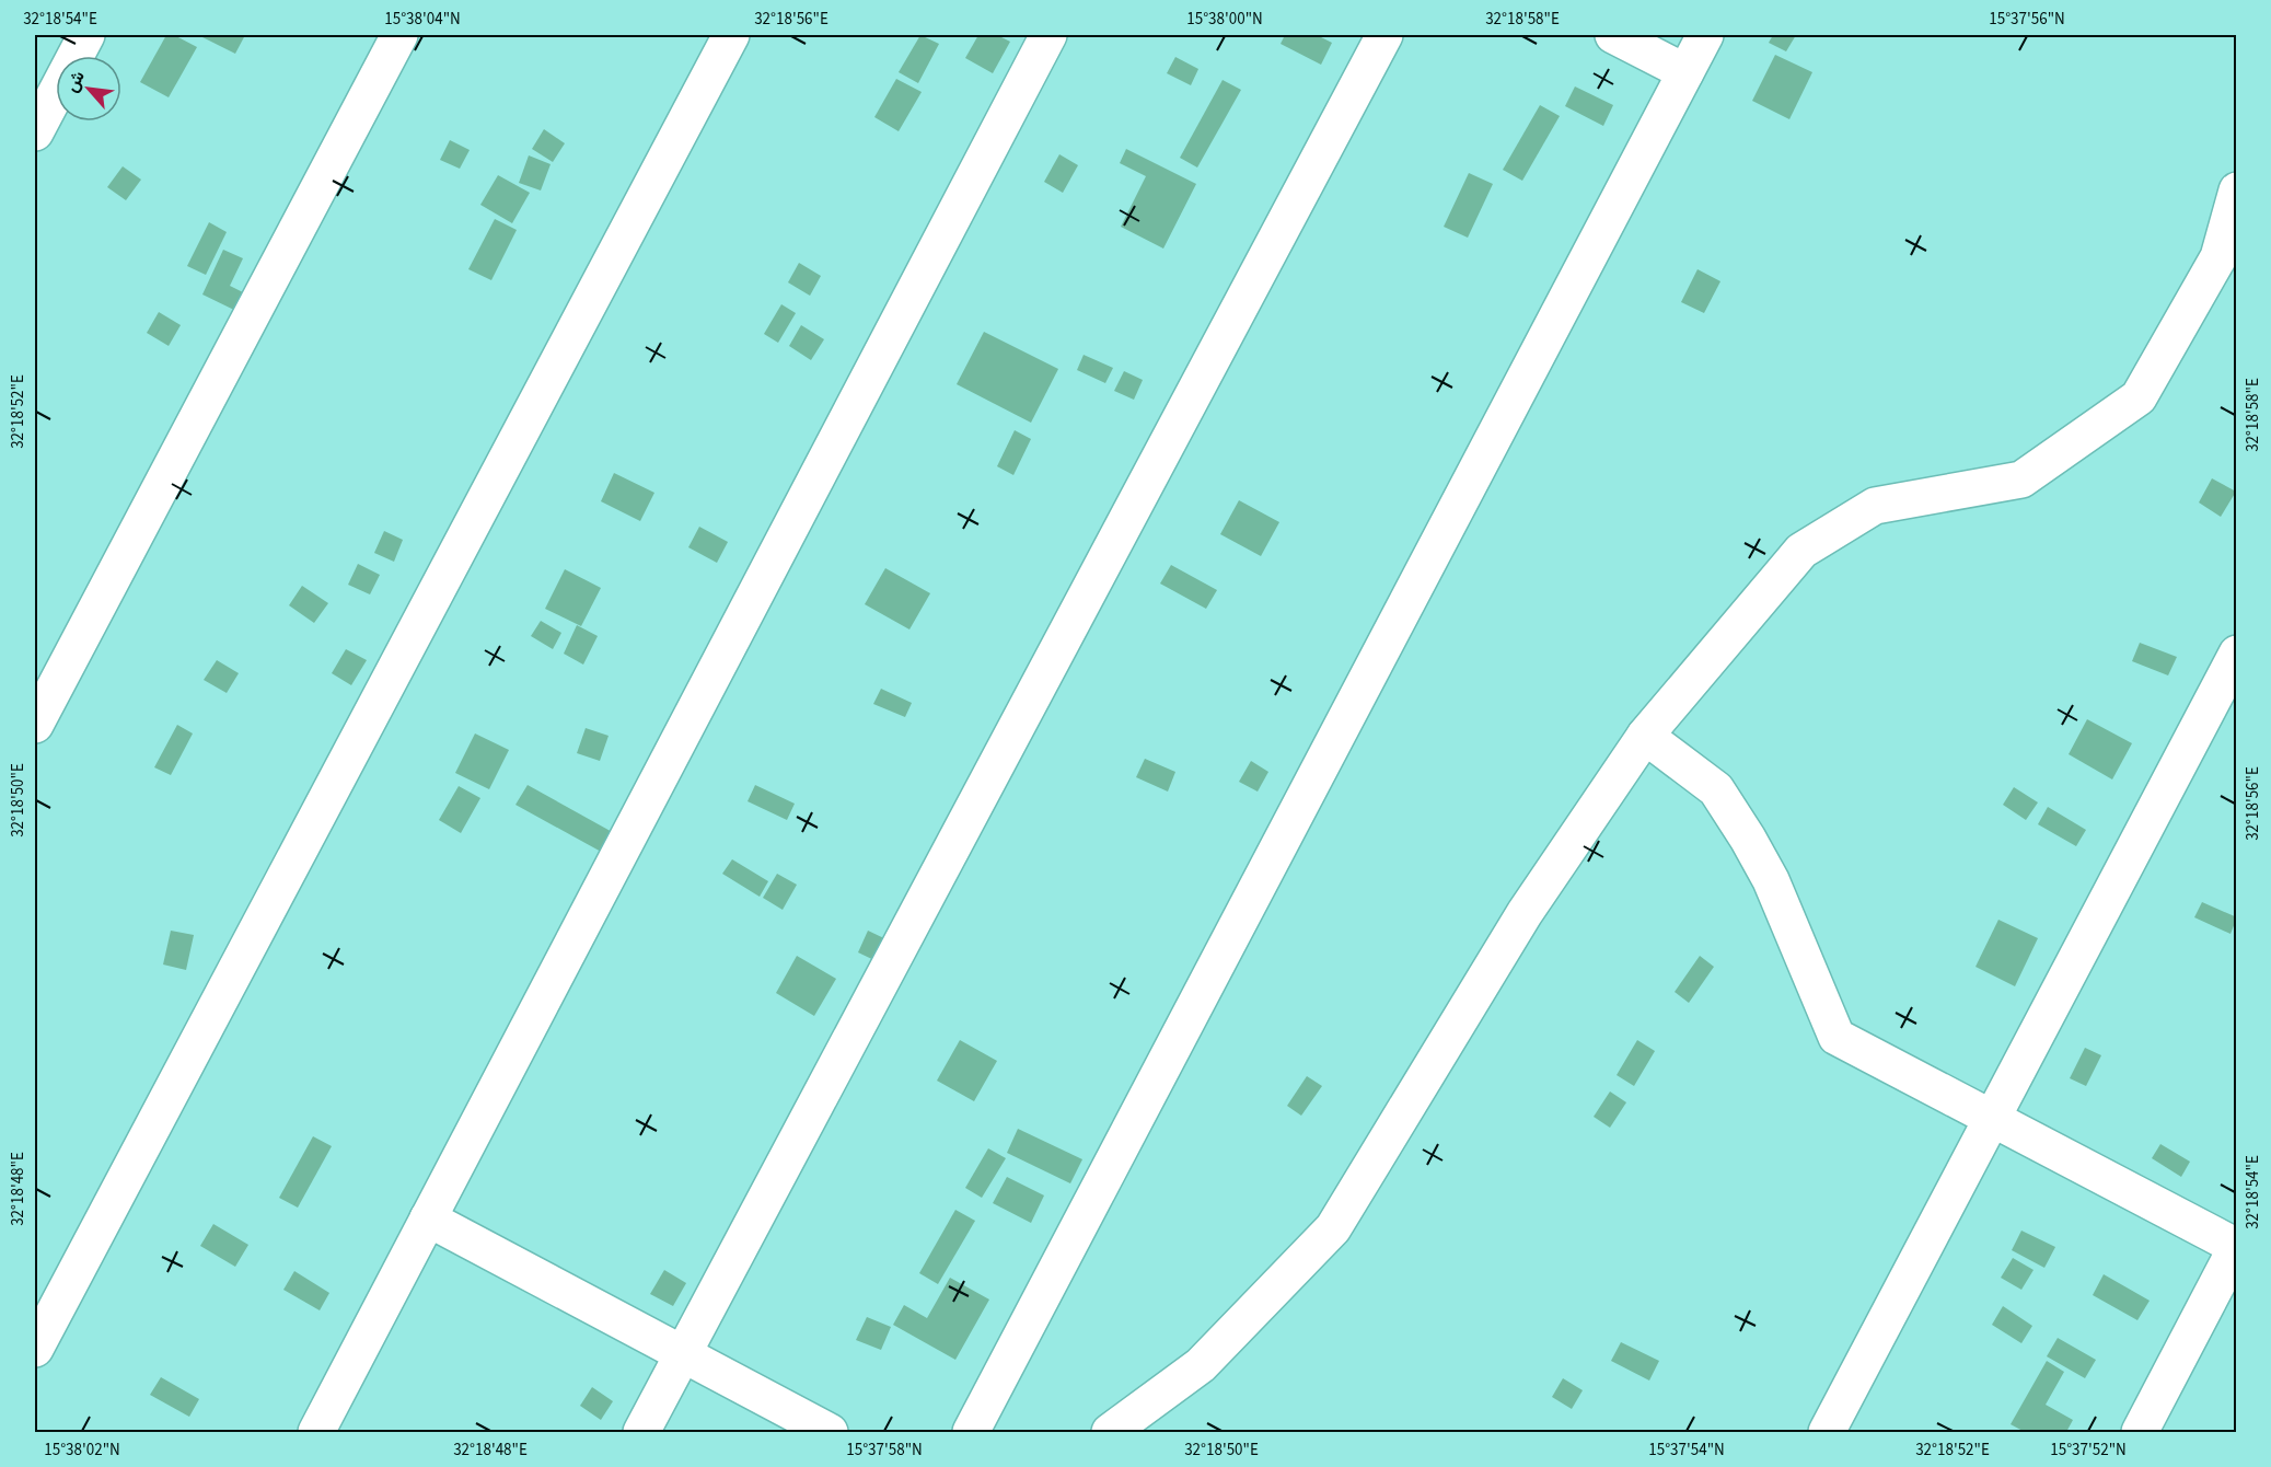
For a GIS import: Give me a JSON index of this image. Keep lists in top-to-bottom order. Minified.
{"north":"top left","coordinates":["32°18'54\"E","15°38'04\"N","32°18'56\"E","15°38'00\"N","32°18'58\"E","15°37'56\"N","32°18'52\"E","32°18'50\"E","32°18'48\"E","15°38'02\"N","15°37'58\"N","15°37'54\"N","15°37'52\"N"]}
